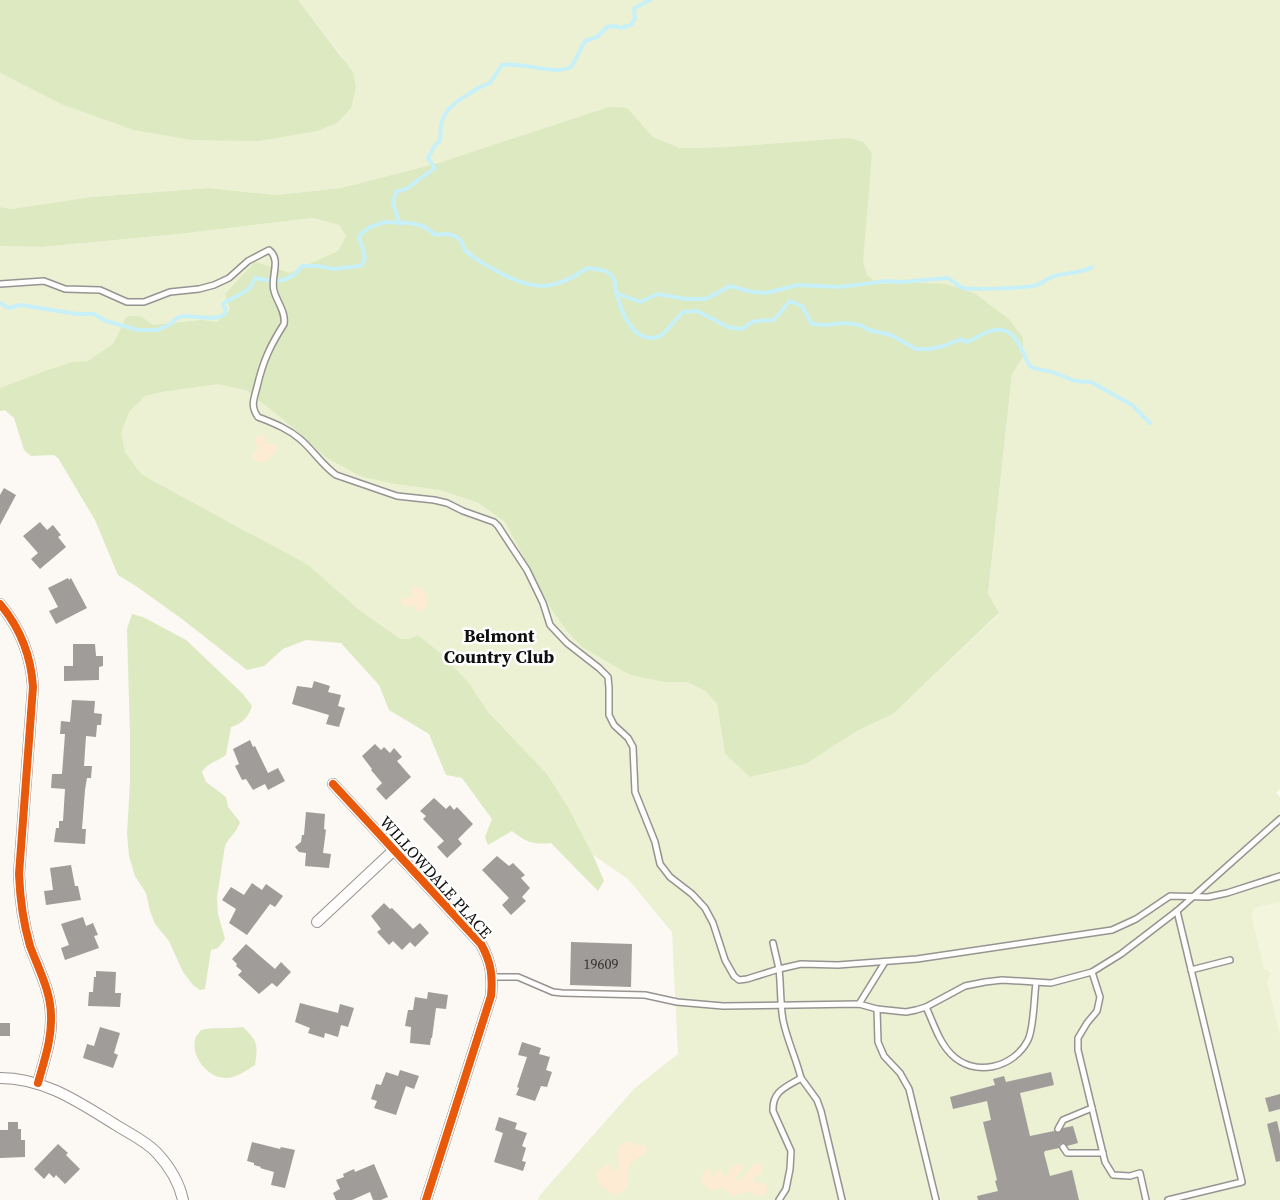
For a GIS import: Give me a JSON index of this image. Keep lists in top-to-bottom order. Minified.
{"streets":{"street":["WILLOWDALE PLACE"]},"districts":["Belmont Country Club"],"house_numbers":["19609"]}
